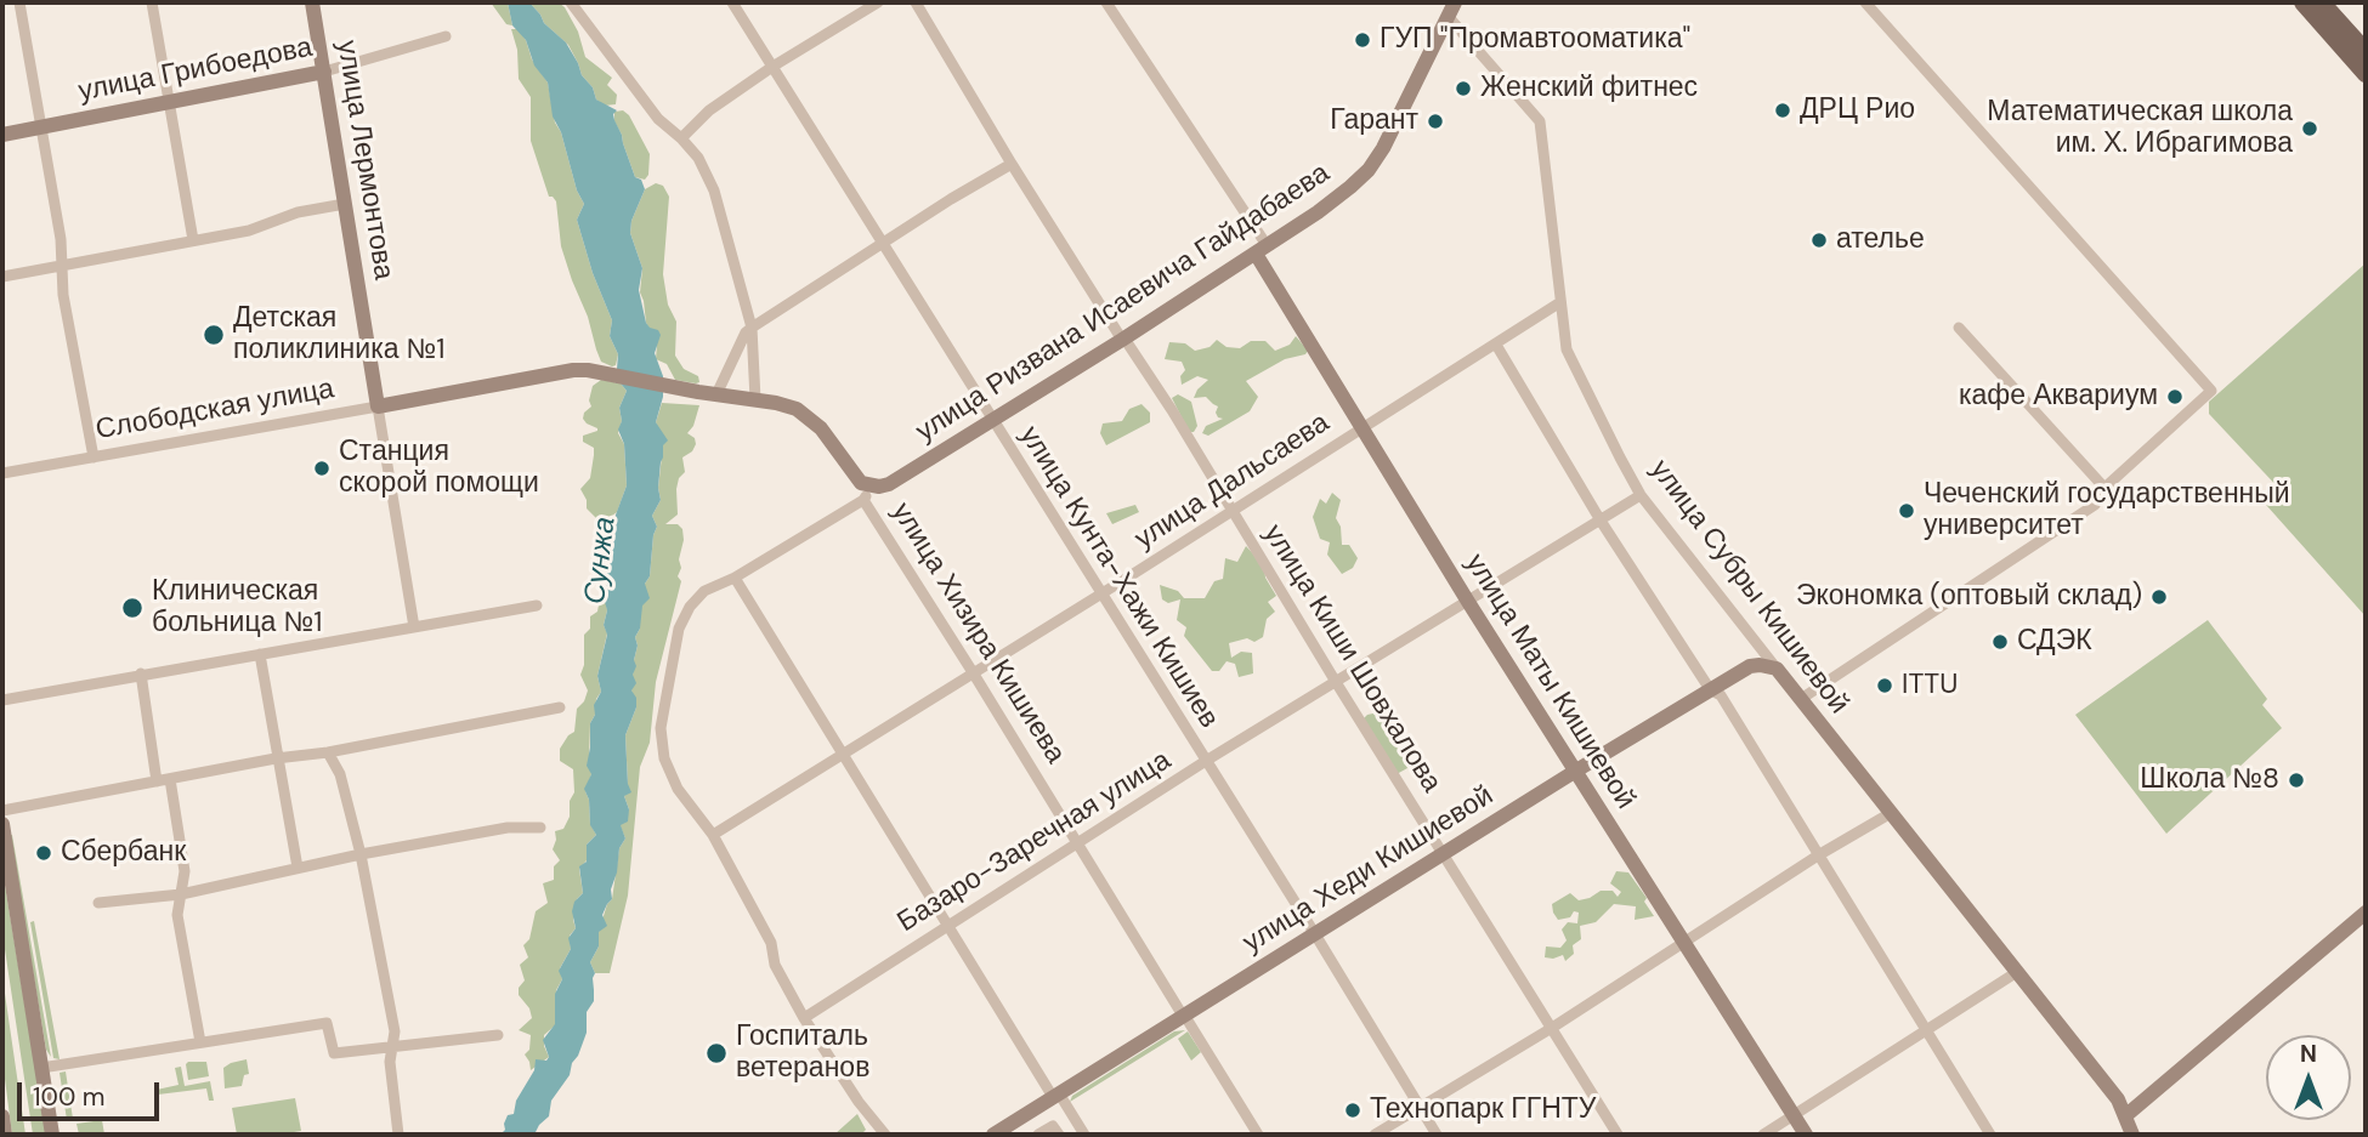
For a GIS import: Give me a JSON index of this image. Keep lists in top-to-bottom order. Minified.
{"streets":{"street":["улица Грибоедова","улица Лермонтова","улица Ризвана Исаевича Гайдабаева","Слободская улица","улица Дальсаева","улица Кунта-Хажи Кишиев","улица Субры Кишиевой","улица Хизира Кишиева","улица Киши Шовхалова","улица Маты Кишиевой","Базаро-Заречная улица","улица Хеди Кишиевой"]},"crossings":[["улица Грибоедова","улица Лермонтова"],["улица Лермонтова","Слободская улица"],["улица Ризвана Исаевича Гайдабаева","улица Дальсаева"],["улица Ризвана Исаевича Гайдабаева","улица Кунта-Хажи Кишиев"],["улица Ризвана Исаевича Гайдабаева","улица Субры Кишиевой"],["улица Ризвана Исаевича Гайдабаева","улица Хизира Кишиева"],["улица Ризвана Исаевича Гайдабаева","улица Киши Шовхалова"],["улица Ризвана Исаевича Гайдабаева","улица Маты Кишиевой"],["Слободская улица","улица Хизира Кишиева"],["улица Дальсаева","улица Кунта-Хажи Кишиев"],["улица Дальсаева","улица Субры Кишиевой"],["улица Дальсаева","улица Хизира Кишиева"],["улица Дальсаева","улица Киши Шовхалова"],["улица Дальсаева","улица Маты Кишиевой"],["улица Кунта-Хажи Кишиев","Базаро-Заречная улица"],["улица Кунта-Хажи Кишиев","улица Хеди Кишиевой"],["улица Субры Кишиевой","Базаро-Заречная улица"],["улица Субры Кишиевой","улица Хеди Кишиевой"],["улица Хизира Кишиева","Базаро-Заречная улица"],["улица Хизира Кишиева","улица Хеди Кишиевой"],["улица Киши Шовхалова","Базаро-Заречная улица"],["улица Киши Шовхалова","улица Хеди Кишиевой"],["улица Маты Кишиевой","Базаро-Заречная улица"],["улица Маты Кишиевой","улица Хеди Кишиевой"]],"water":["Сунжа"],"places":["ГУП \"Промавтооматика\"","Женский фитнес","ДРЦ Рио","Гарант","Математическая школа им. Х. Ибрагимова","ателье","Детская поликлиника №1","кафе Аквариум","Станция скорой помощи","Чеченский государственный университет","Экономка (оптовый склад)","Клиническая больница №1","СДЭК","ITTU","Школа №8","Сбербанк","Госпиталь ветеранов","Технопарк ГГНТУ"],"scale_bar":"100 m","north":"top"}
